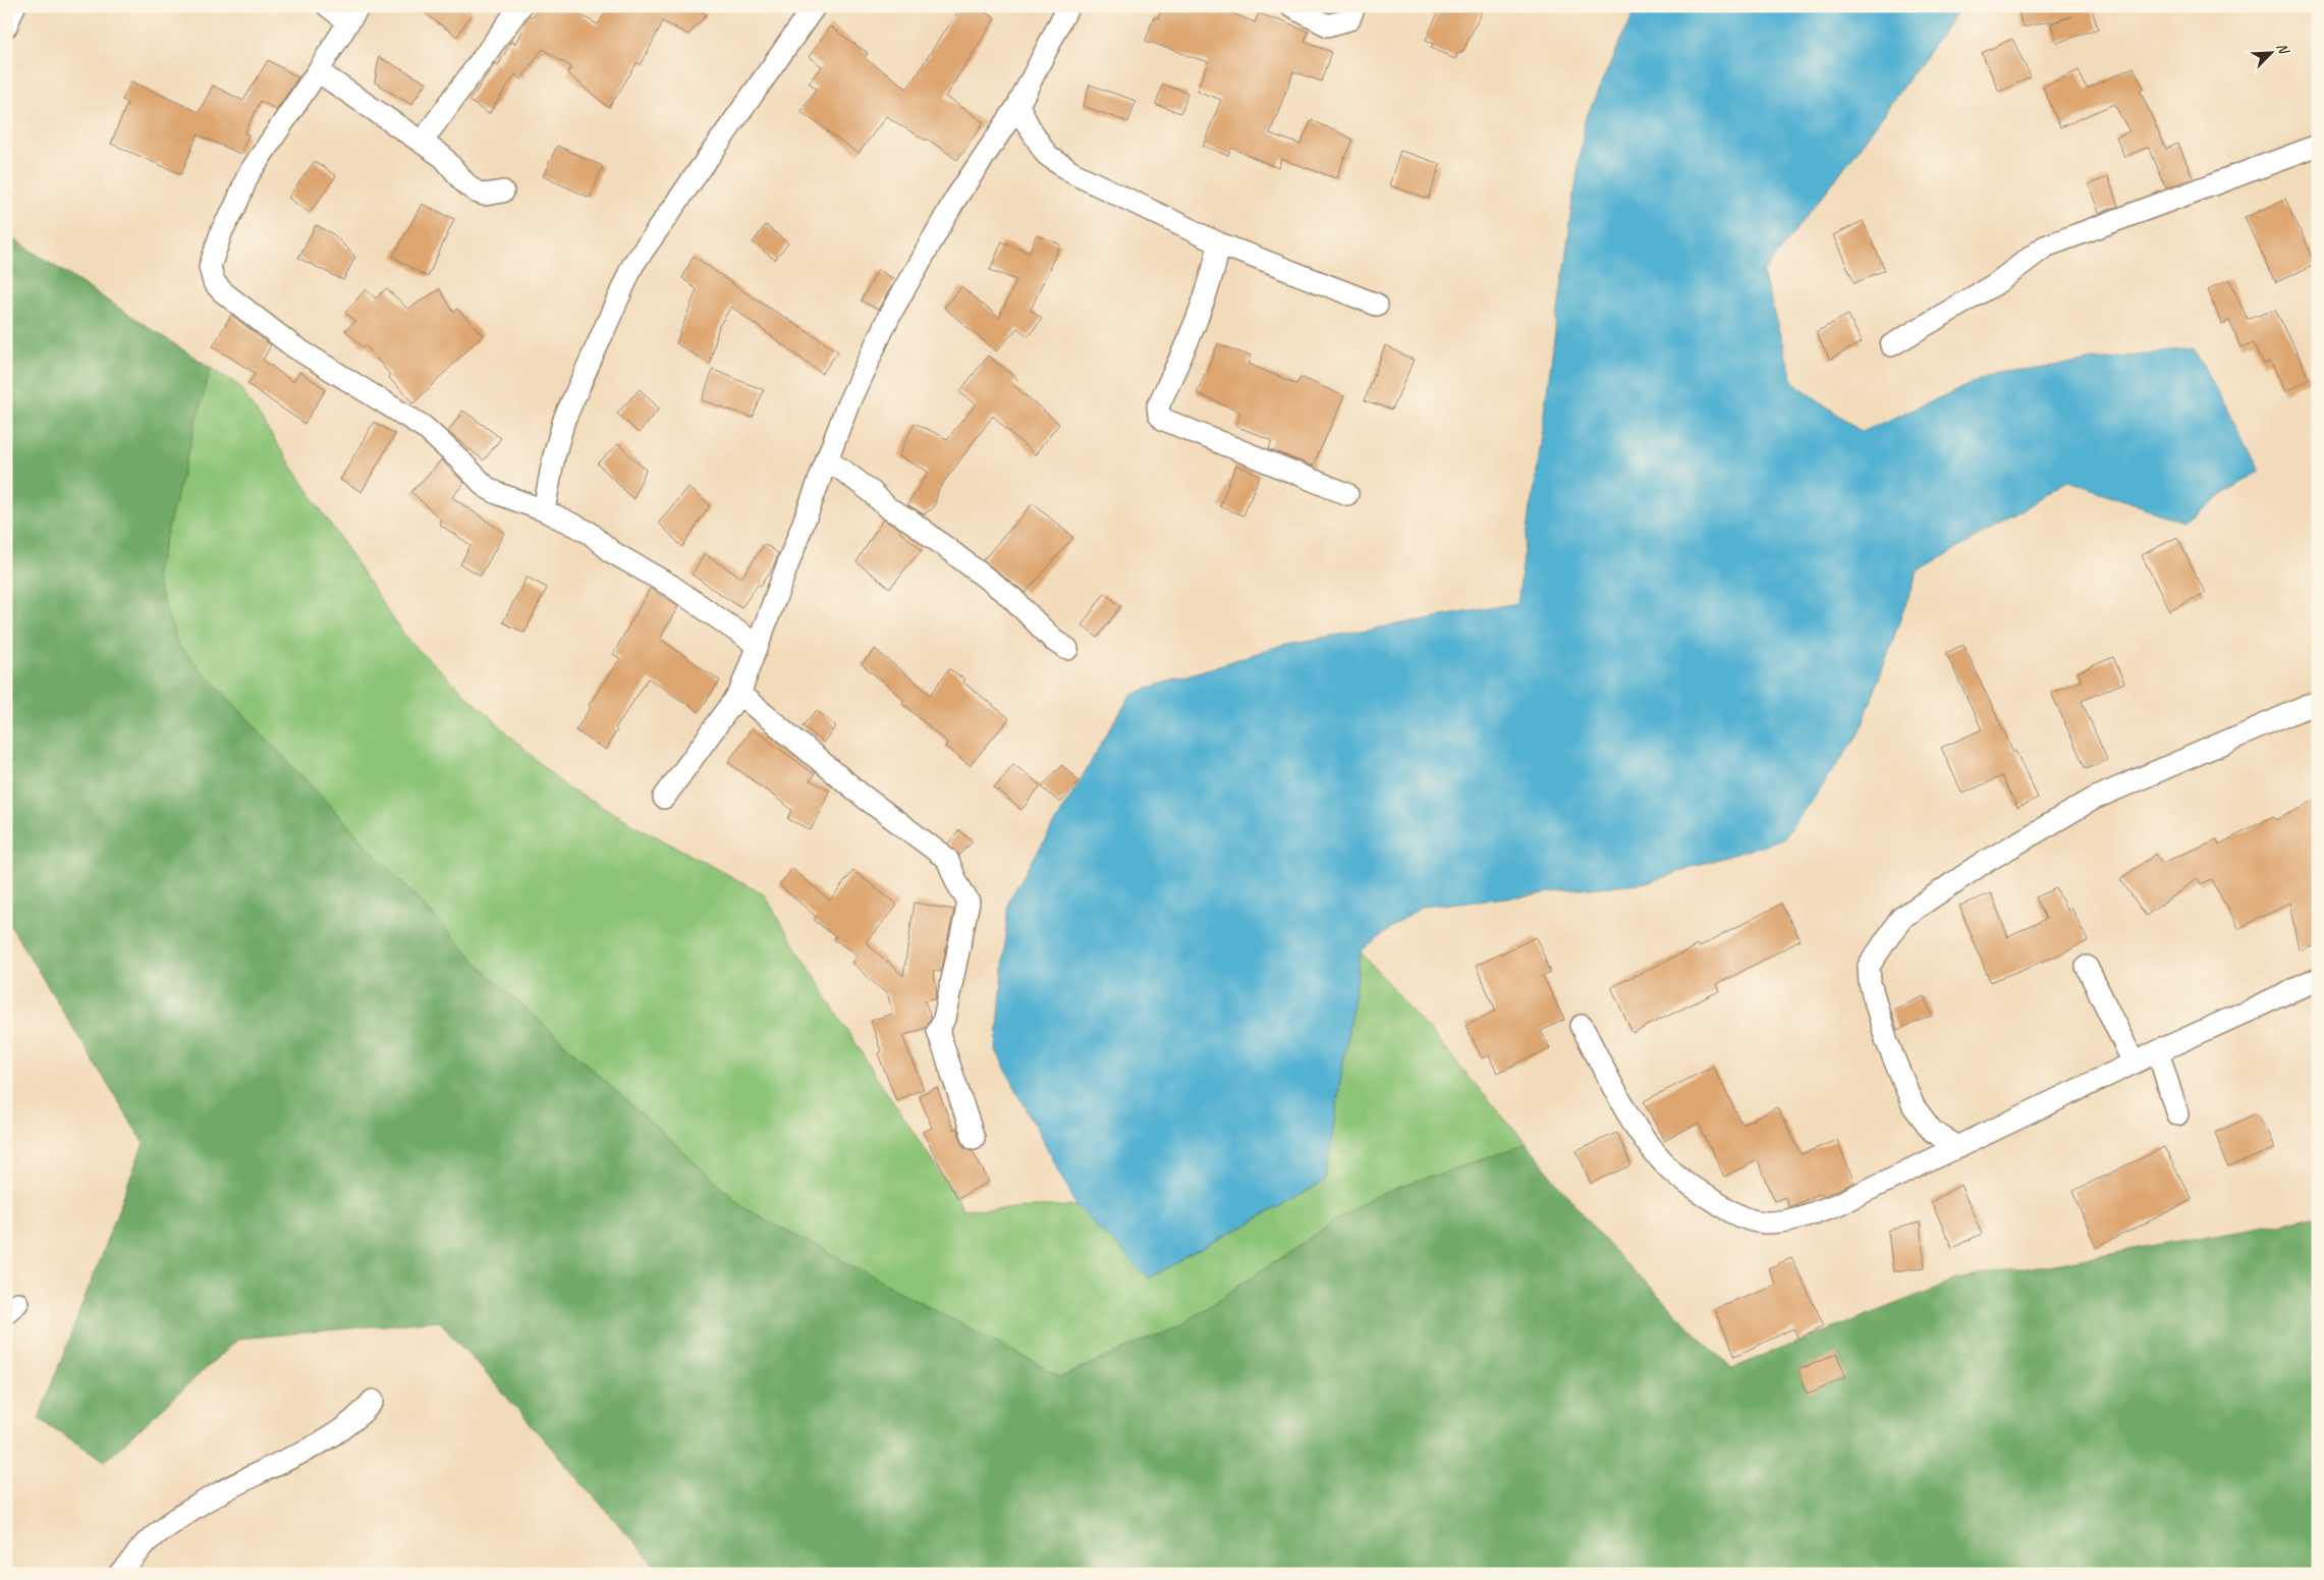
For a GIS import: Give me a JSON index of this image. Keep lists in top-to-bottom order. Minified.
{"north":"top right"}
